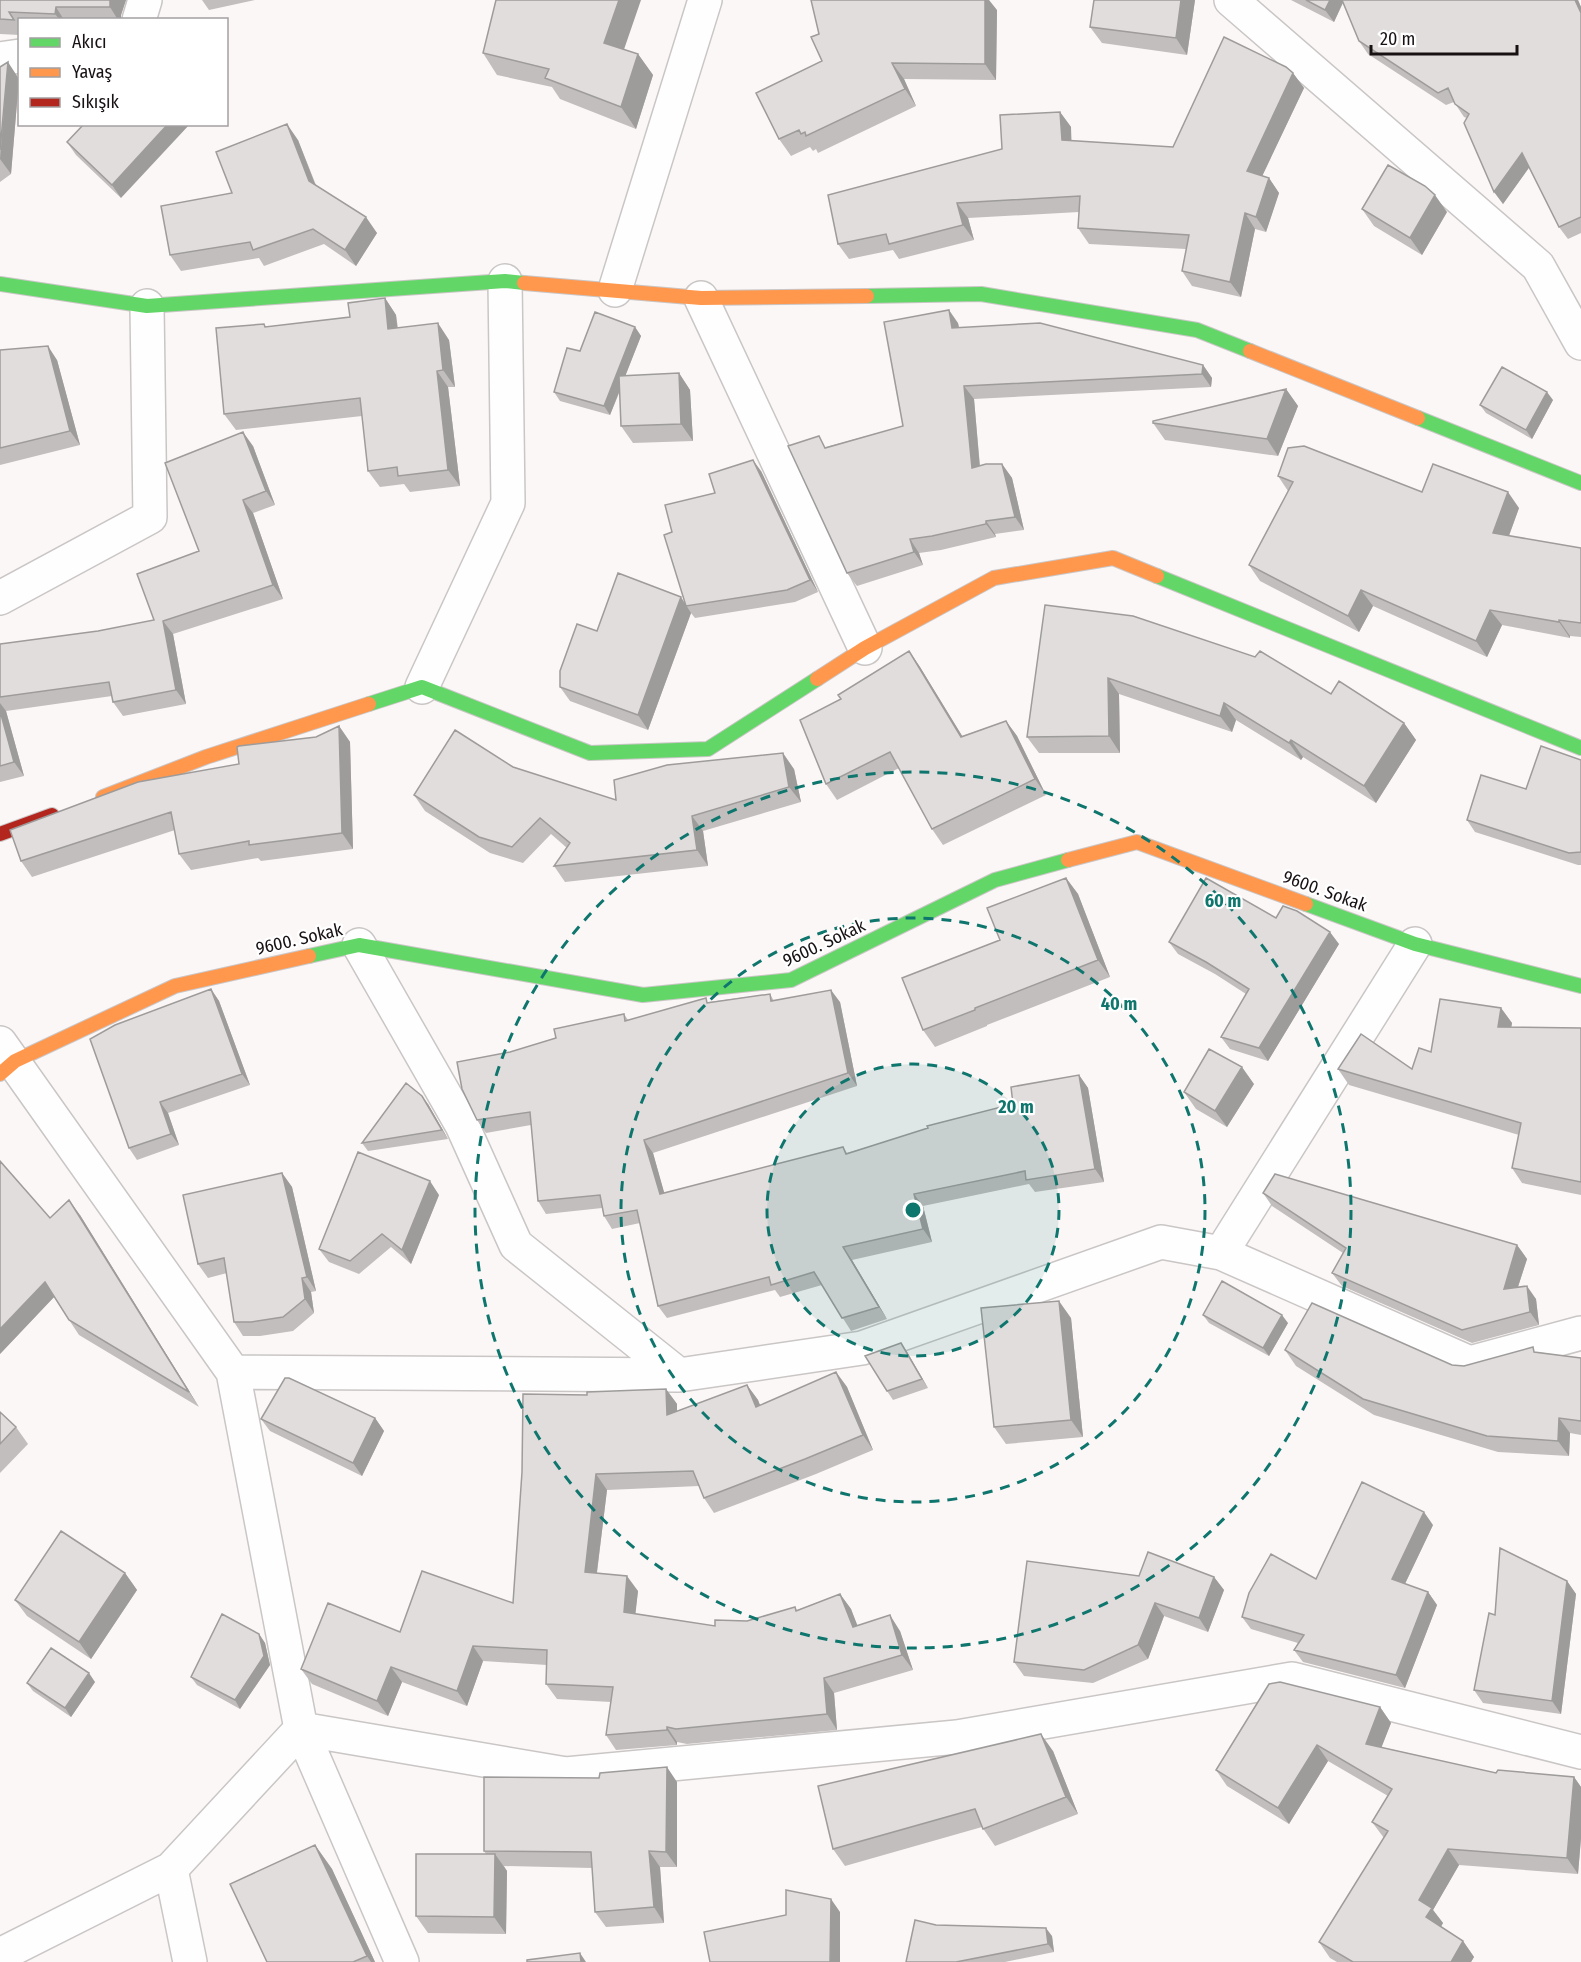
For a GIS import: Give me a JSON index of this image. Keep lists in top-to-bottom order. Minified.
{"streets":{"street":["9600. Sokak"]},"legend":["Akıcı","Yavaş","Sıkışık"],"scale_bar":"20 m","rings":["60 m","40 m","20 m"]}
